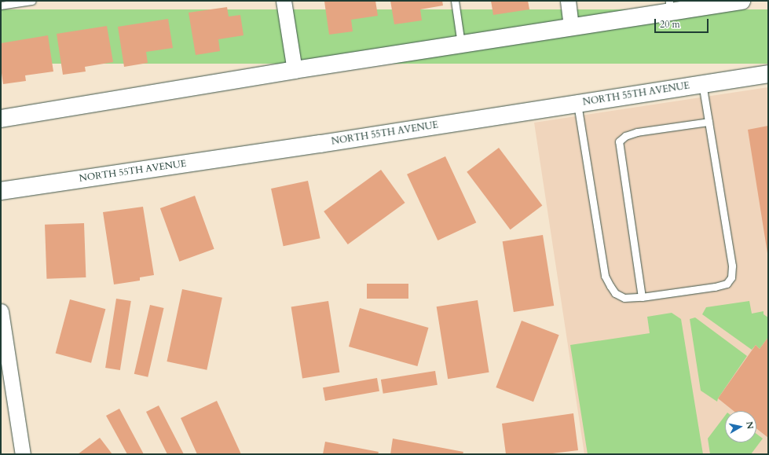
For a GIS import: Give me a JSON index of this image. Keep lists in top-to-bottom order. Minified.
{"streets":{"street":["NORTH 55TH AVENUE"]},"scale_bar":"20 m","north":"right"}
